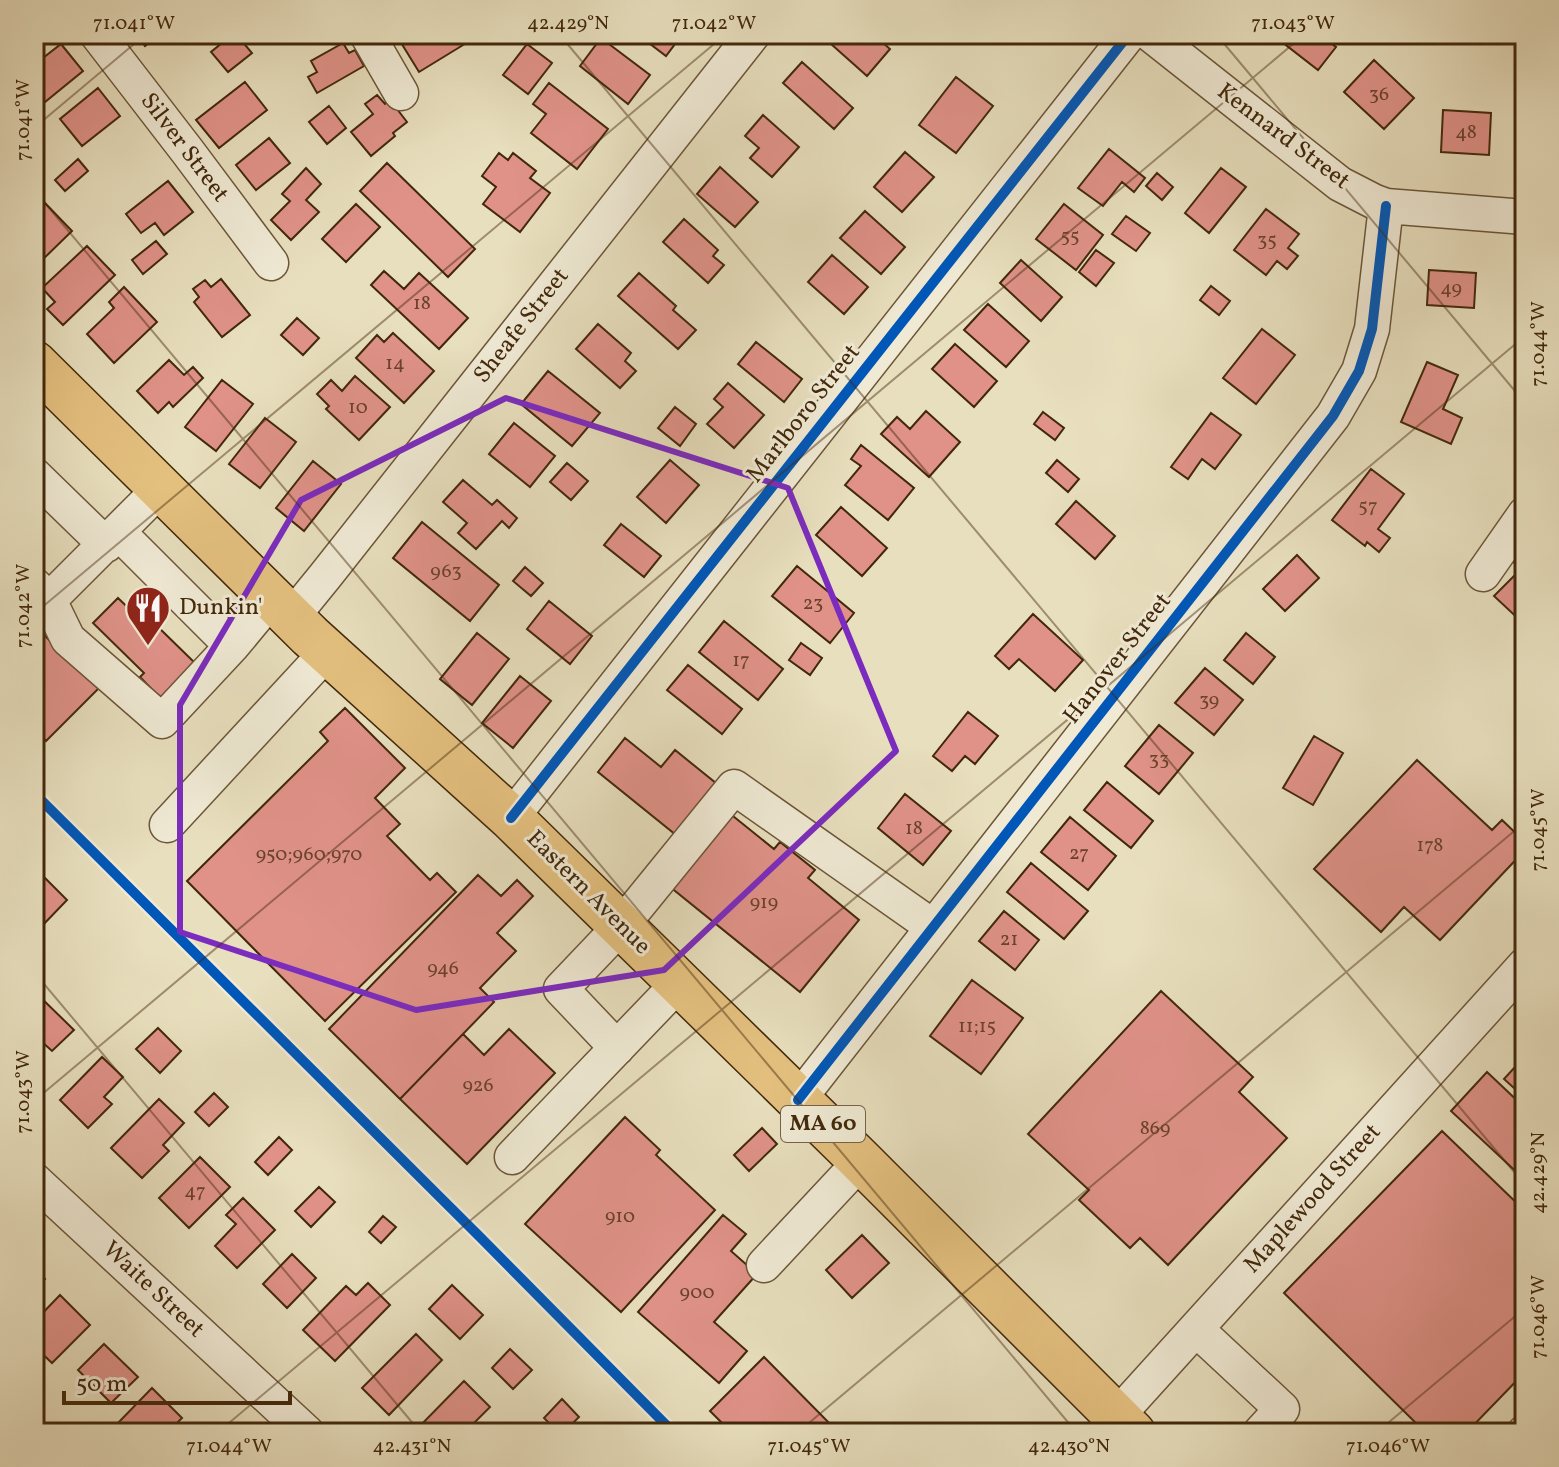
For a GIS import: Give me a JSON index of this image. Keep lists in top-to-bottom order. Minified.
{"streets":{"main road":["Eastern Avenue","MA 60"],"street":["Kennard Street","Silver Street","Sheafe Street","Marlboro Street","Hanover Street","Maplewood Street","Waite Street"]},"crossings":[["Kennard Street","Hanover Street"],["Sheafe Street","Eastern Avenue"],["Marlboro Street","Eastern Avenue"],["Hanover Street","Eastern Avenue"],["Eastern Avenue","Maplewood Street"]],"places":{"restaurant":["Dunkin'"]},"house_numbers":["36","48","55","35","49","18","14","10","57","963","23","17","39","33","18","178","27","950;960;970","919","21","946","11;15","926","869","47","910","900"],"scale_bar":"50 m","coordinates":["71.041°W","42.429°N","71.042°W","71.043°W","71.044°W","71.045°W","71.046°W","42.431°N","42.430°N"]}
